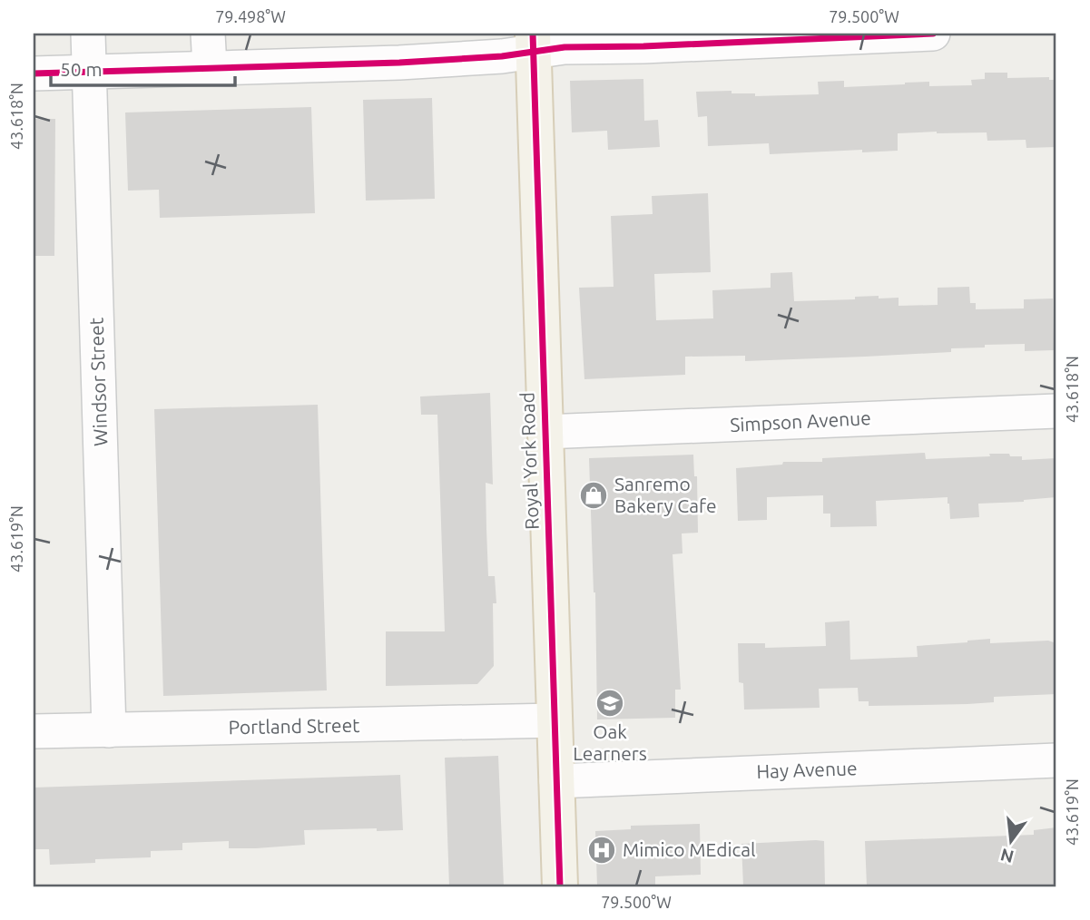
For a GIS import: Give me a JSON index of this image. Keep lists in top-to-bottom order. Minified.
{"streets":{"main road":["Royal York Road"],"street":["Windsor Street","Simpson Avenue","Portland Street","Hay Avenue"]},"crossings":[["Windsor Street","Portland Street"],["Simpson Avenue","Royal York Road"],["Royal York Road","Portland Street"],["Royal York Road","Hay Avenue"]],"places":{"shop":["Sanremo Bakery Cafe"],"school or university":["Oak Learners"],"hospital":["Mimico MEdical"]},"scale_bar":"50 m","north":"bottom","coordinates":["79.498°W","79.500°W","43.618°N","43.619°N"]}
